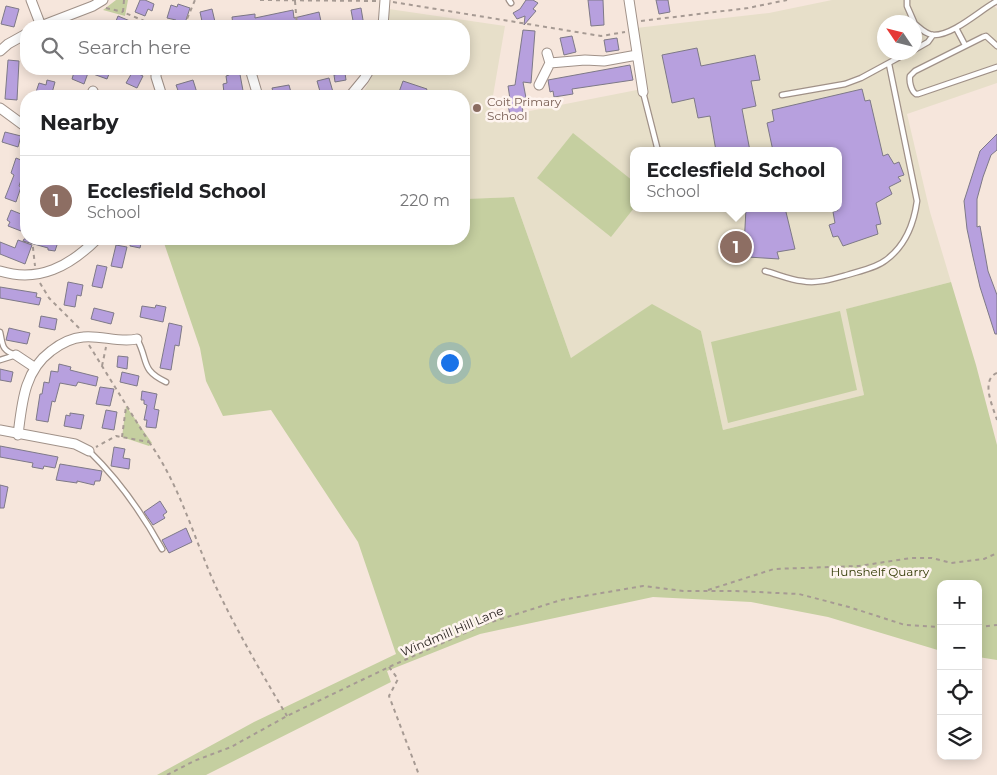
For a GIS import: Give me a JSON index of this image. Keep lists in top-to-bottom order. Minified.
{"streets":{"path":["Windmill Hill Lane"]},"parks":["Hunshelf Quarry"],"places":["Coit Primary School"],"north":"top left","page":{"search":"Search here","heading":"Nearby","popup":["Ecclesfield School","School"],"list":[{"mark":"1","name":"Ecclesfield School","note":"School","value":"220 m"}],"pins":"1","map_buttons":["+","−"]}}
